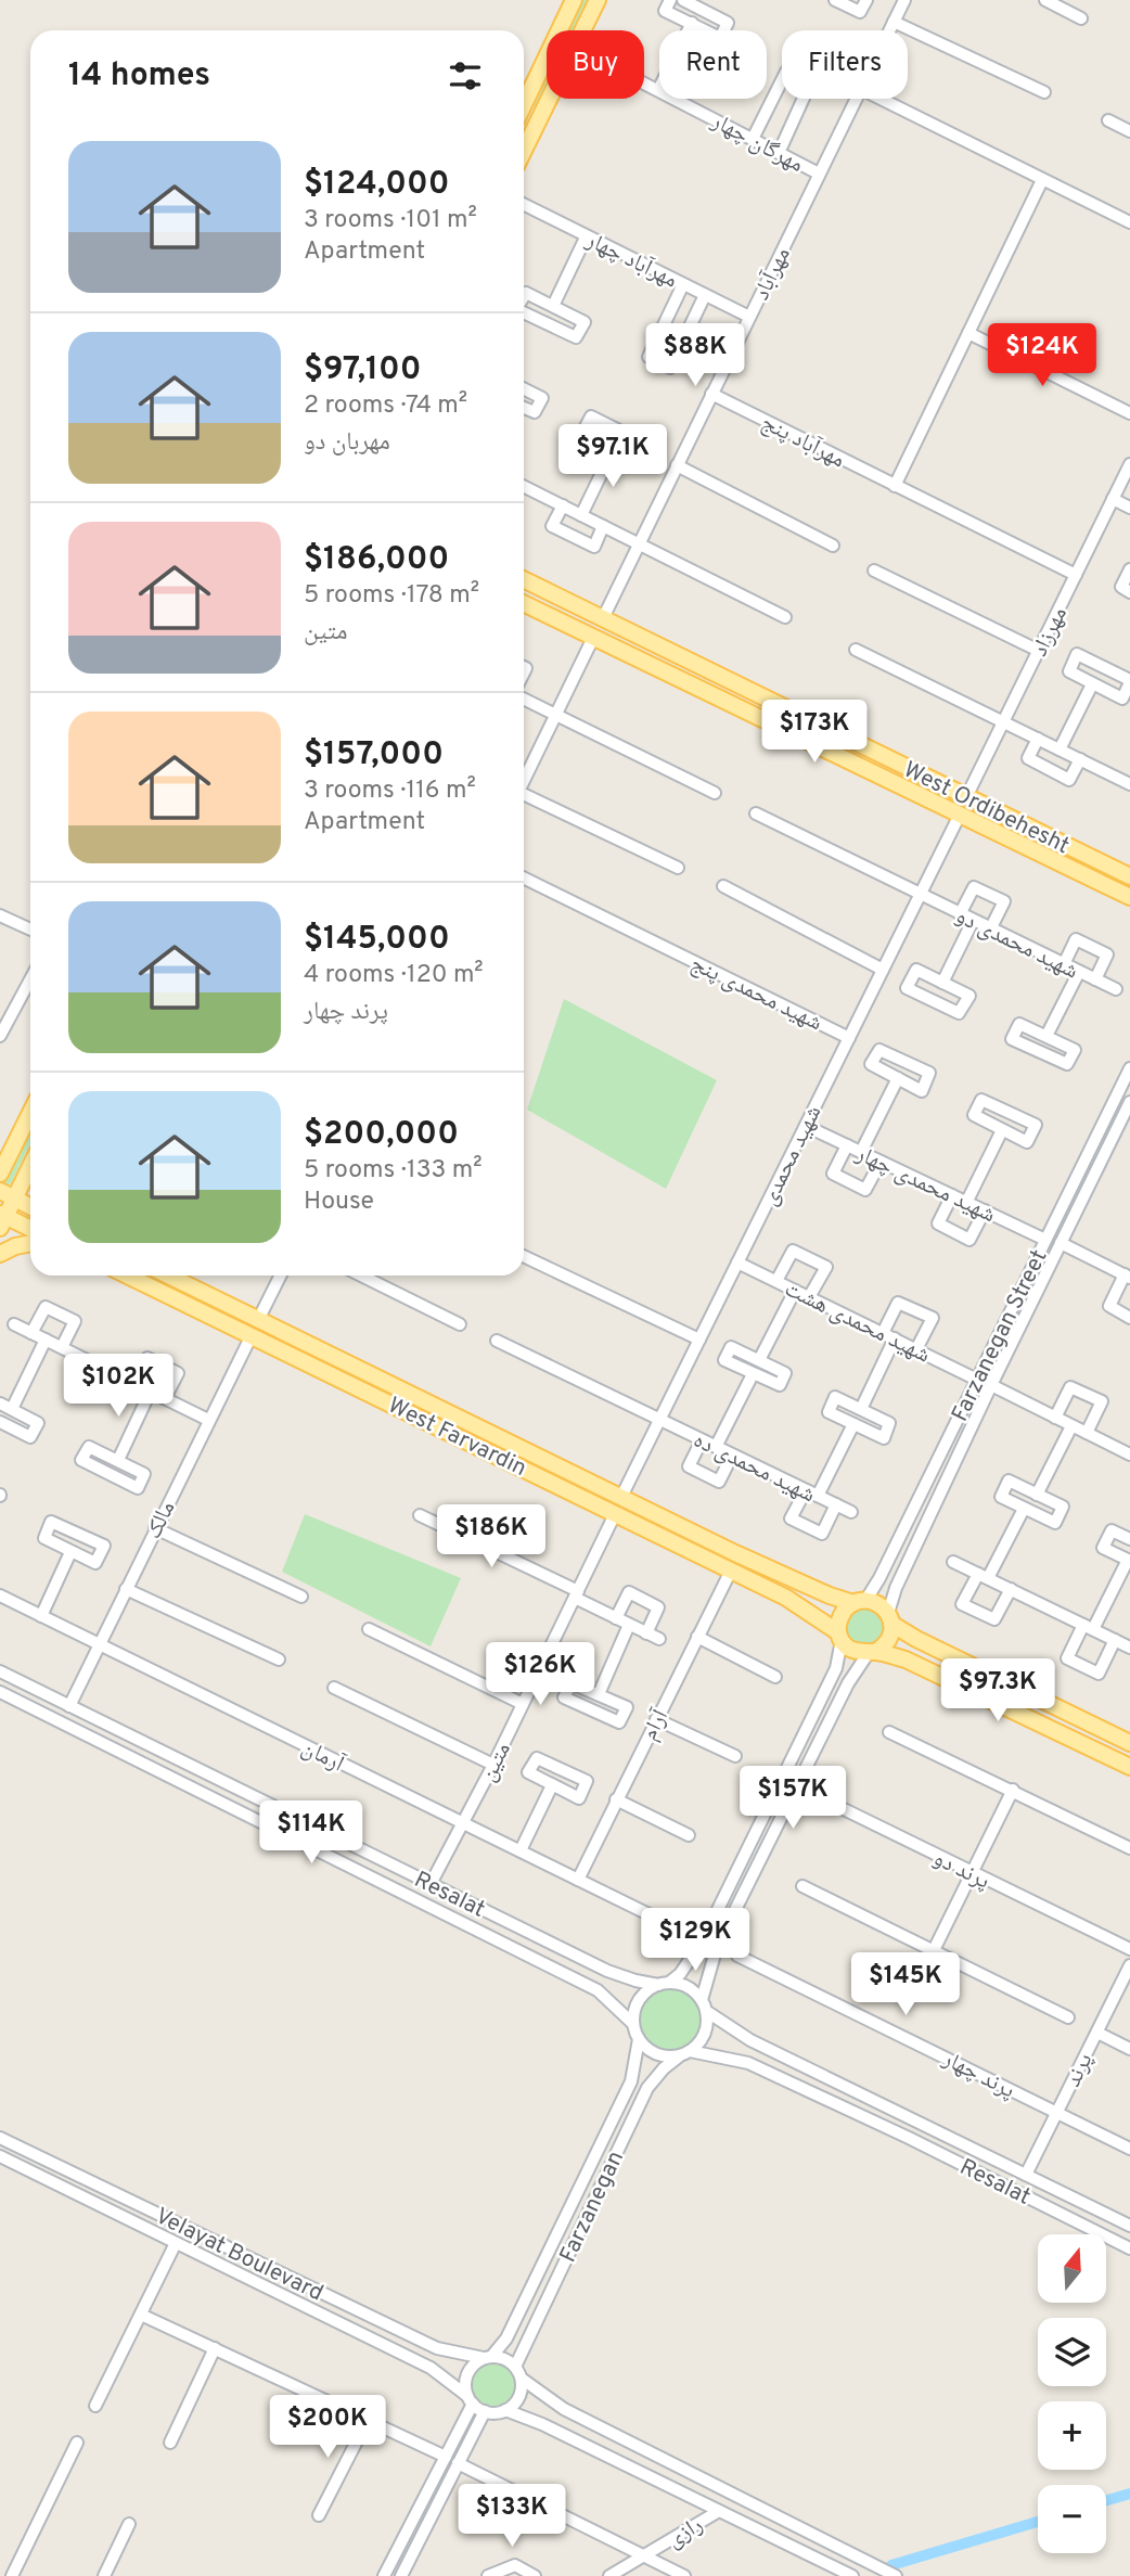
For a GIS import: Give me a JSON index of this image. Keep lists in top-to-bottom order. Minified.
{"streets":{"main road":["West Ordibehesht","West Farvardin"],"street":["مهرگان چهار","مهرآباد چهار","مهرآباد","مهرآباد پنج","مهرزاد","شهید محمدی دو","شهید محمدی پنج","شهید محمدی","شهید محمدی چهار","شهید محمدی هشت","Farzanegan Street","شهید محمدی ده","مالک","آرام","آرمان","متین","پرند دو","Resalat","پرند","پرند چهار","Farzanegan","Velayat Boulevard","رازی"]},"crossings":[["مهرگان چهار","مهرآباد"],["مهرآباد چهار","مهرآباد"],["مهرآباد","مهرآباد پنج"],["مهرآباد","West Ordibehesht"],["مهرآباد پنج","مهرزاد"],["مهرزاد","West Ordibehesht"],["West Ordibehesht","شهید محمدی"],["شهید محمدی دو","شهید محمدی"],["شهید محمدی پنج","شهید محمدی"],["شهید محمدی","شهید محمدی چهار"],["شهید محمدی","شهید محمدی هشت"],["شهید محمدی","West Farvardin"],["شهید محمدی","شهید محمدی ده"],["شهید محمدی چهار","Farzanegan Street"],["شهید محمدی هشت","Farzanegan Street"],["Farzanegan Street","West Farvardin"],["West Farvardin","مالک"],["West Farvardin","آرام"],["West Farvardin","متین"],["مالک","آرمان"],["مالک","Resalat"],["آرام","آرمان"],["آرمان","متین"],["متین","Resalat"],["Resalat","پرند"],["Resalat","Farzanegan"],["پرند","پرند چهار"],["Farzanegan","Velayat Boulevard"]],"north":"top","page":{"chip":["Buy","Rent","Filters"],"heading":"14 homes","list":[{"name":"$124,000","note":"3 rooms · 101 m² · Apartment"},{"name":"$97,100","note":"2 rooms · 74 m² · مهربان دو"},{"name":"$186,000","note":"5 rooms · 178 m² · متین"},{"name":"$157,000","note":"3 rooms · 116 m² · Apartment"},{"name":"$145,000","note":"4 rooms · 120 m² · پرند چهار"},{"name":"$200,000","note":"5 rooms · 133 m² · House"}],"price":["$88K","$124K","$97.1K","$173K","$102K","$186K","$126K","$97.3K","$157K","$114K","$129K","$145K","$200K","$133K"],"map_buttons":["+","−"]}}
